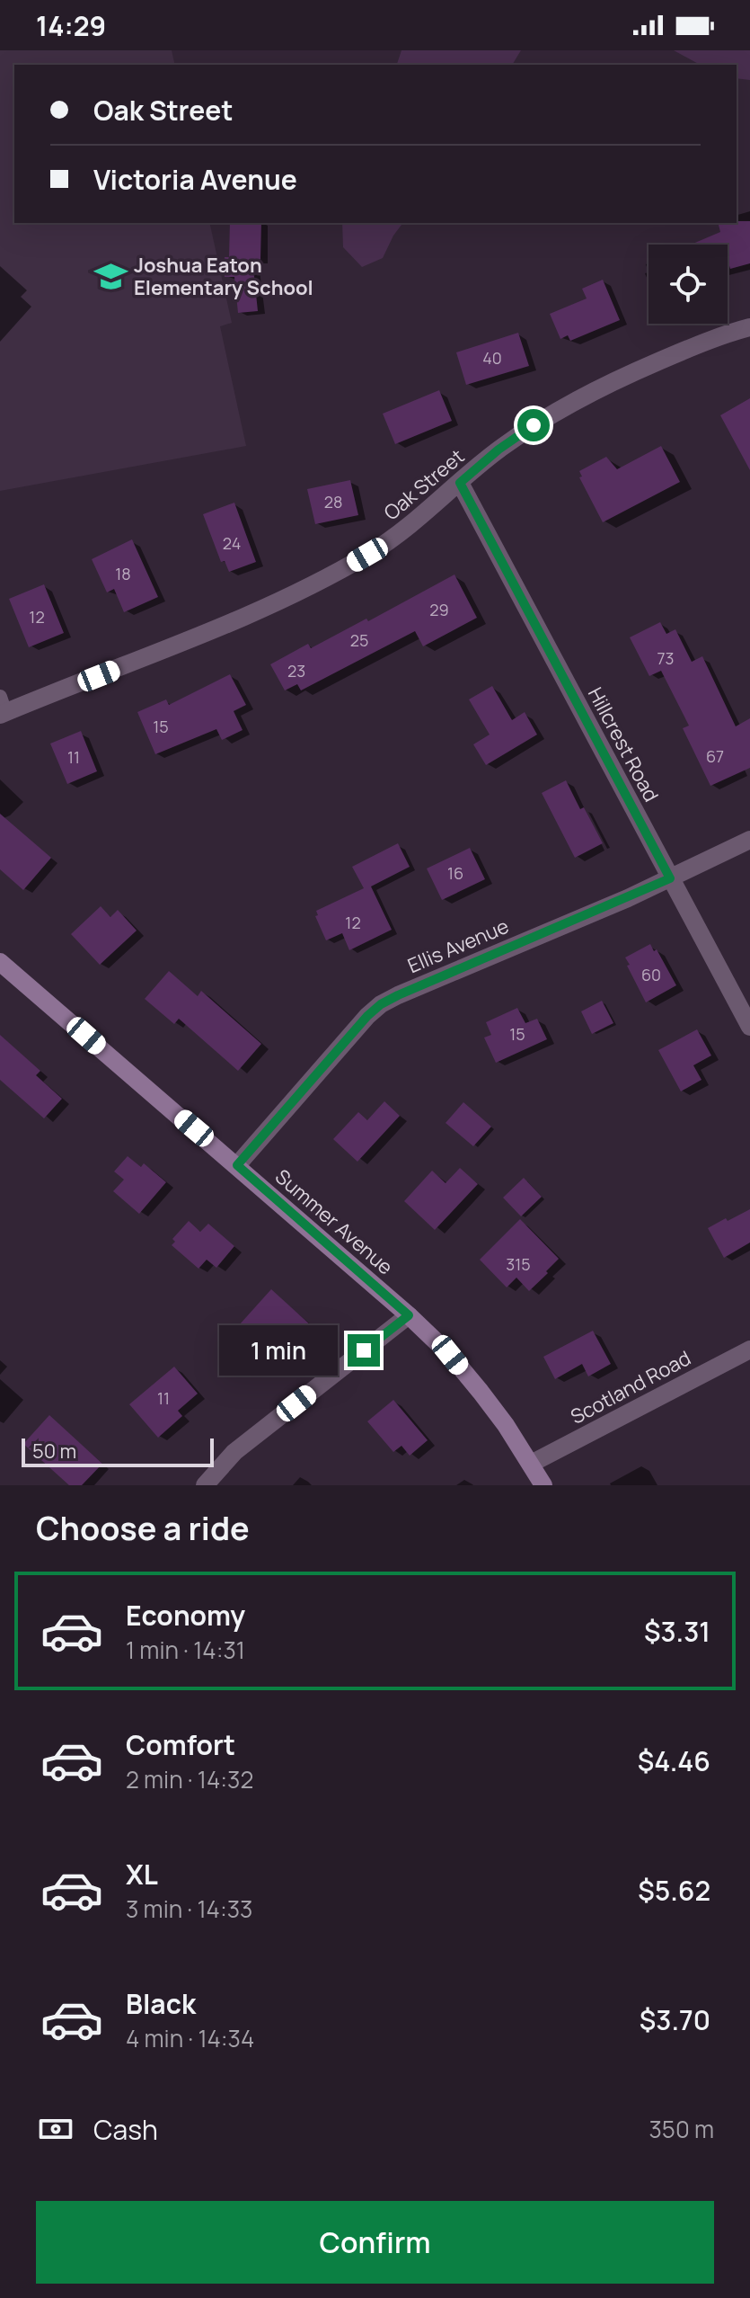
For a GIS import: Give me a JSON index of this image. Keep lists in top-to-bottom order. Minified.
{"streets":{"street":["Oak Street","Hillcrest Road","Ellis Avenue","Summer Avenue","Scotland Road"]},"crossings":[["Oak Street","Hillcrest Road"],["Hillcrest Road","Ellis Avenue"],["Ellis Avenue","Summer Avenue"],["Summer Avenue","Scotland Road"]],"places":{"school or university":["Joshua Eaton Elementary School"]},"house_numbers":["40","28","24","18","29","12","25","73","23","15","67","11","16","12","60","15","315","11"],"scale_bar":"50 m","page":{"status":"14:29","banner":["Oak Street","Victoria Avenue"],"bubble":"1 min","scale":"50 m","heading":"Choose a ride","list":[{"name":"Economy","note":"1 min · 14:31","value":"$3.31"},{"name":"Comfort","note":"2 min · 14:32","value":"$4.46"},{"name":"XL","note":"3 min · 14:33","value":"$5.62"},{"name":"Black","note":"4 min · 14:34","value":"$3.70"}],"pay":["Cash","350 m"],"buttons":"Confirm"}}
